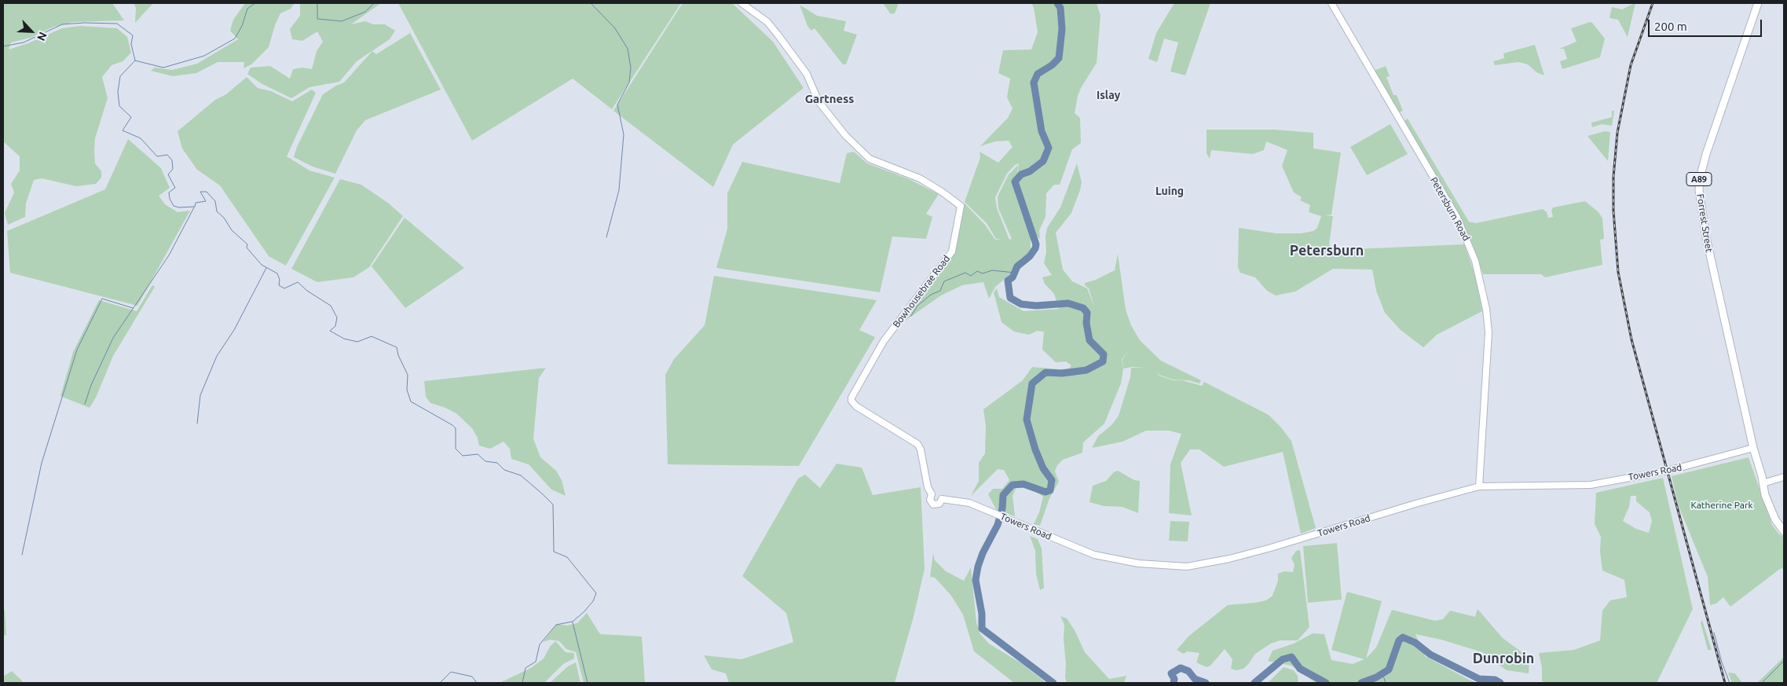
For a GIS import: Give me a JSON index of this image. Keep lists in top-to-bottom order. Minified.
{"streets":{"main road":["A89","Forrest Street"],"street":["Petersburn Road","Bowhousebrae Road","Towers Road"]},"crossings":[["Petersburn Road","Towers Road"],["Forrest Street","Towers Road"],["Bowhousebrae Road","Towers Road"]],"districts":["Islay","Gartness","Luing","Petersburn","Dunrobin"],"parks":["Katherine Park"],"scale_bar":"200 m","north":"bottom right"}
